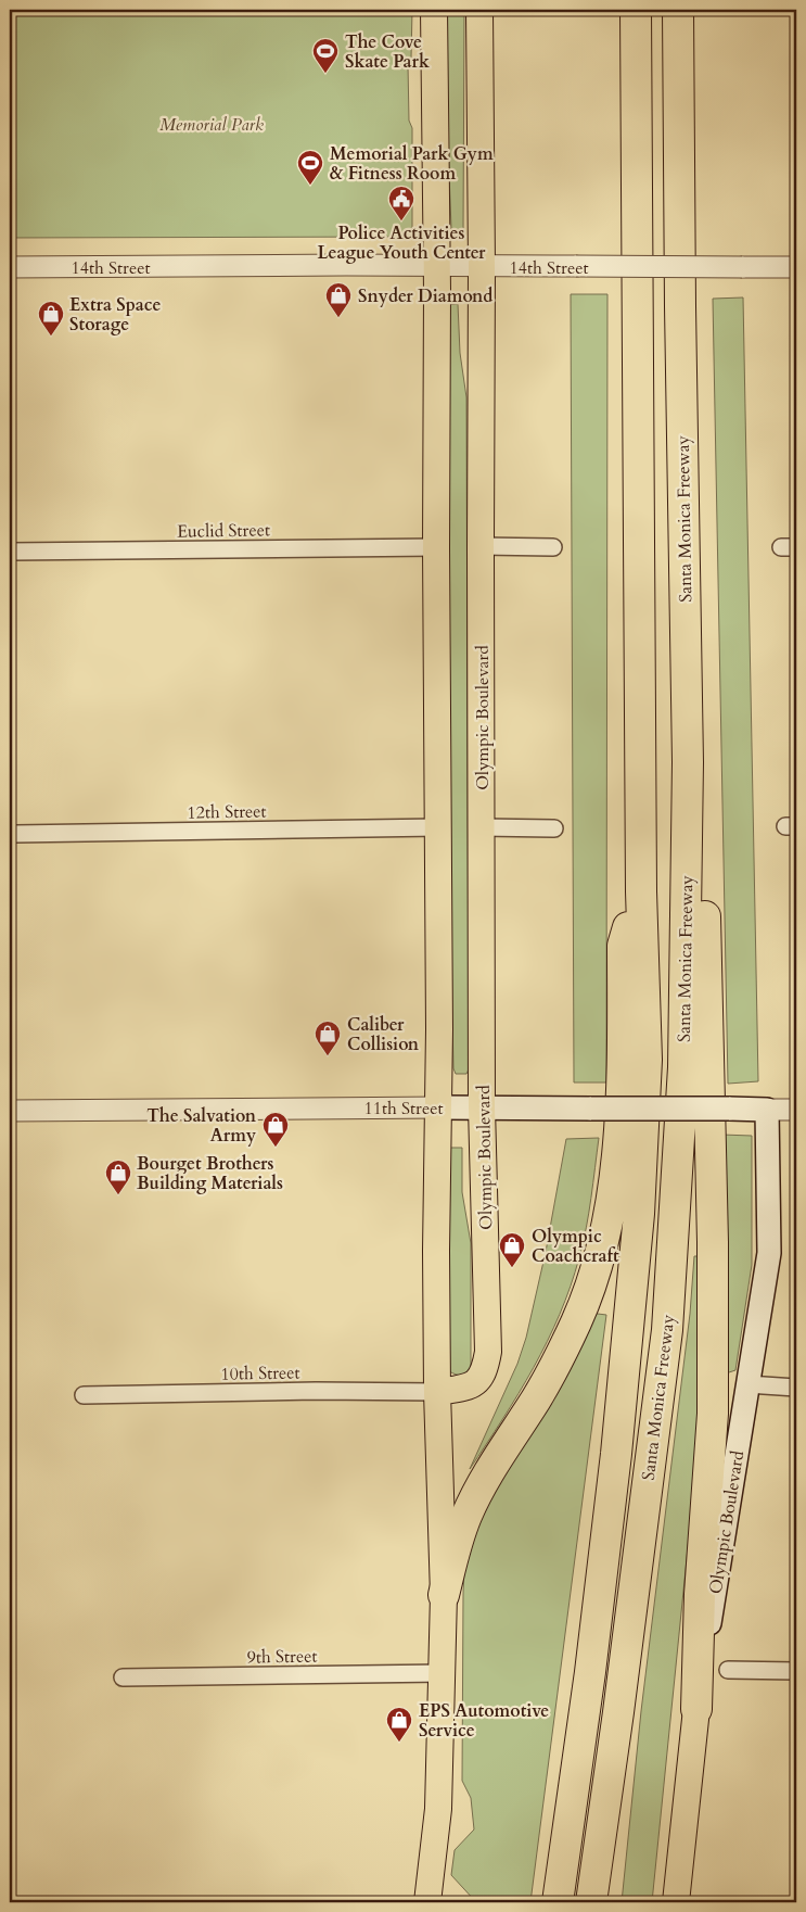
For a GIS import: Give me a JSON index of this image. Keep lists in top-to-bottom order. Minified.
{"streets":{"highway":["Santa Monica Freeway"],"main road":["Olympic Boulevard","11th Street"],"street":["14th Street","Euclid Street","12th Street","10th Street","9th Street"]},"crossings":[["14th Street","Olympic Boulevard"],["Olympic Boulevard","11th Street"],["Olympic Boulevard","10th Street"]],"parks":["Memorial Park"],"places":{"sports":["The Cove Skate Park","Memorial Park Gym & Fitness Room"],"public building":["Police Activities League Youth Center"],"shop":["Snyder Diamond","Extra Space Storage","Caliber Collision","The Salvation Army","Bourget Brothers Building Materials","Olympic Coachcraft","EPS Automotive Service"]}}
